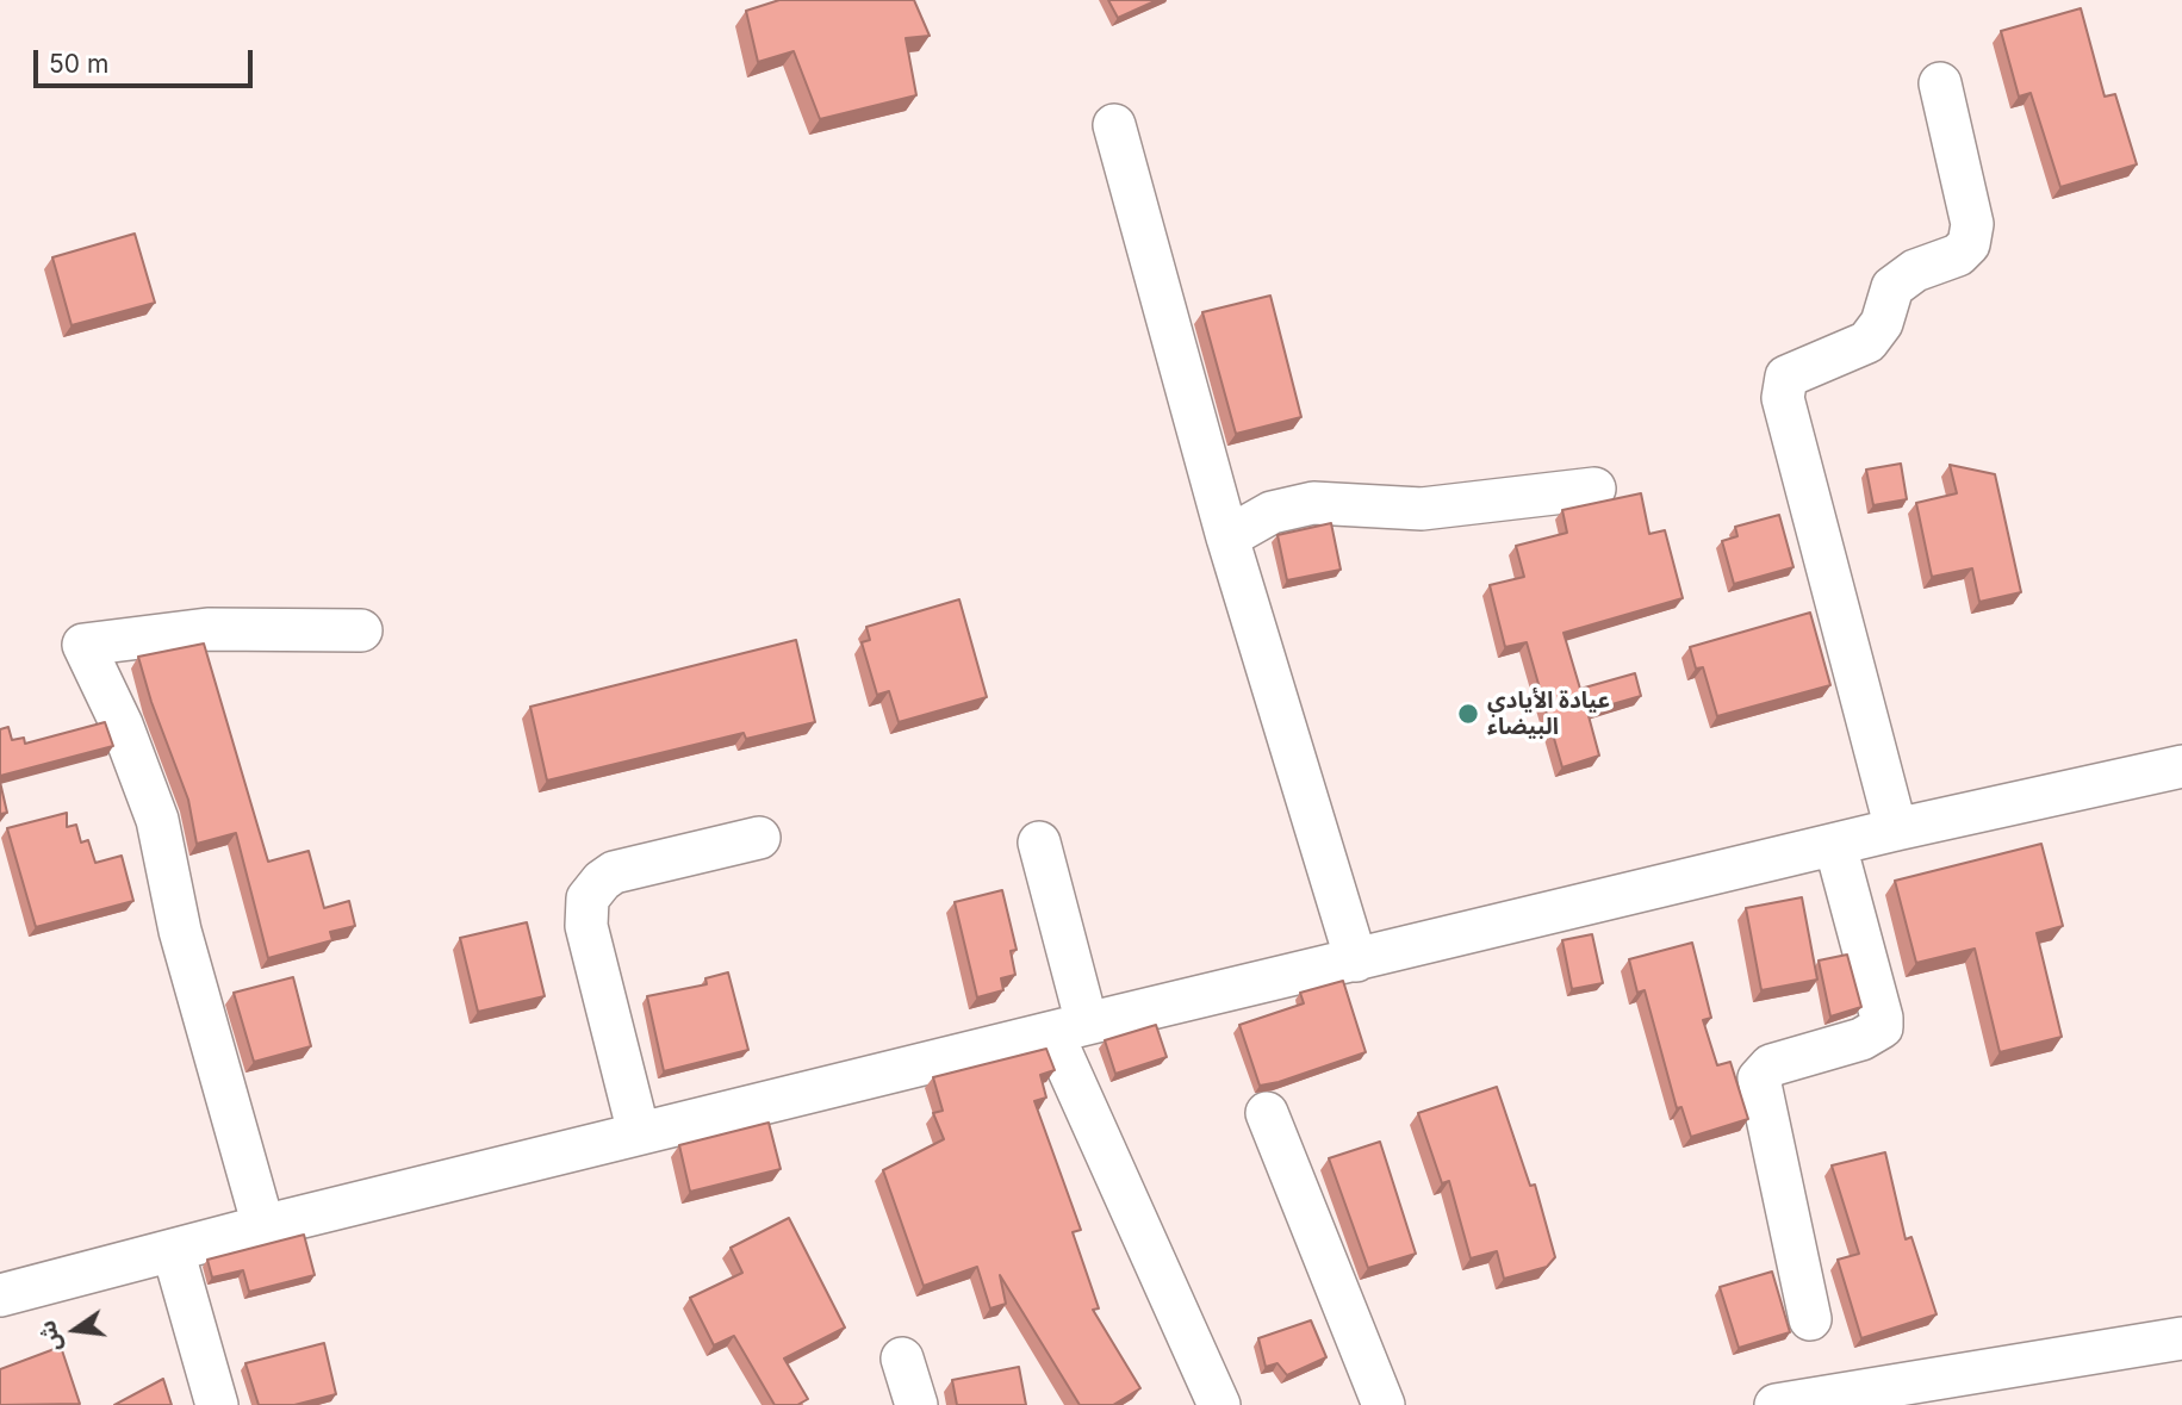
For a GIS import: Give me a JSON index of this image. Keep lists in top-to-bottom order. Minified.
{"places":["عيادة الأيادي البيضاء"],"scale_bar":"50 m","north":"left"}
